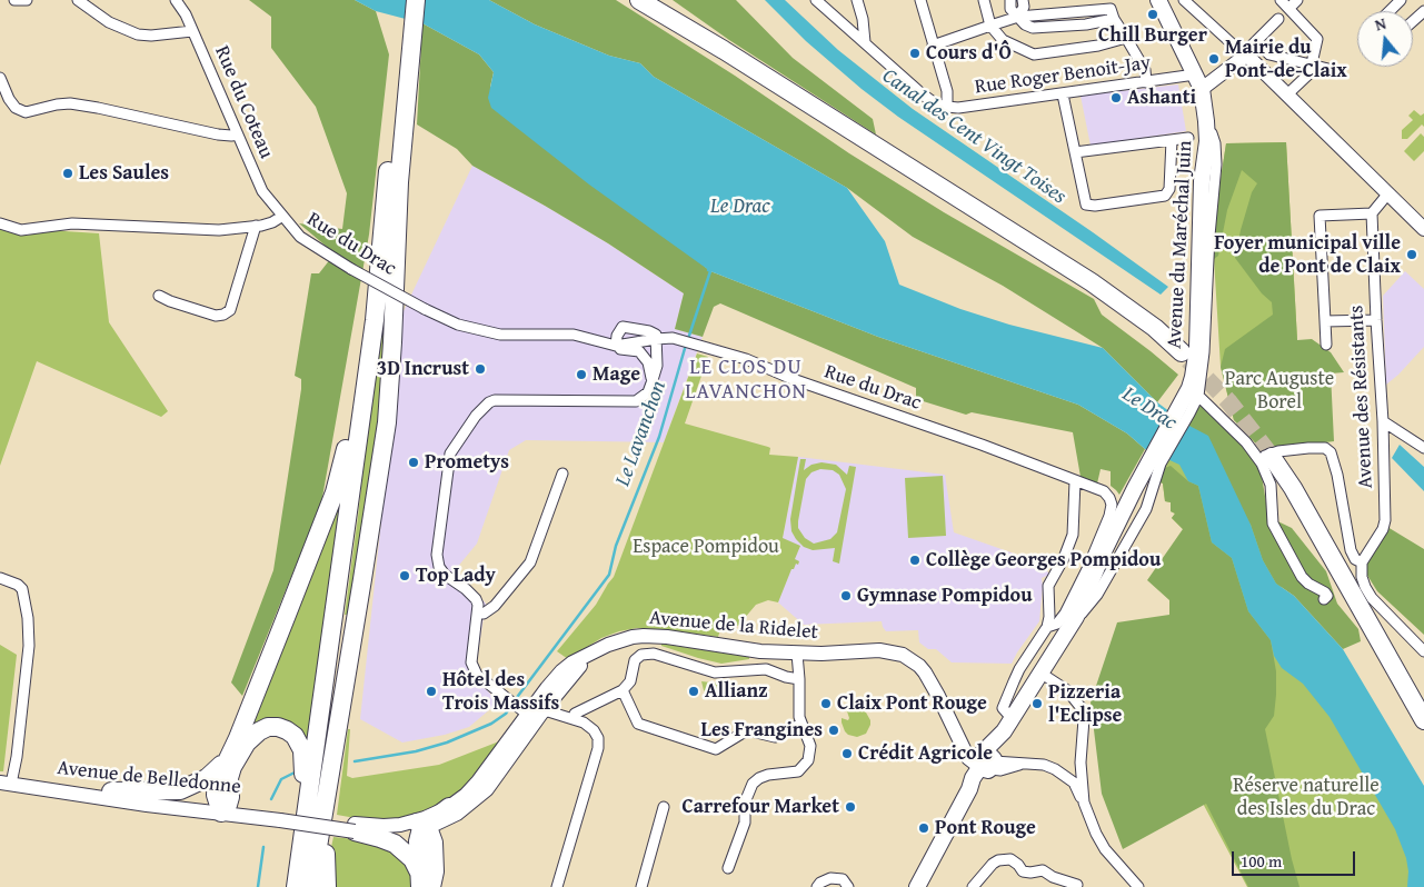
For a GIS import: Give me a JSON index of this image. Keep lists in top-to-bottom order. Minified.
{"streets":{"main road":["Avenue du Maréchal Juin","Avenue de la Ridelet","Avenue de Belledonne"],"street":["Rue Roger Benoit-Jay","Rue du Coteau","Rue du Drac","Avenue des Résistants"]},"crossings":[["Rue Roger Benoit-Jay","Avenue du Maréchal Juin"],["Rue du Coteau","Rue du Drac"],["Avenue de la Ridelet","Avenue de Belledonne"]],"districts":["LE CLOS DU LAVANCHON"],"water":["Canal des Cent Vingt Toises","Le Drac","Le Lavanchon"],"parks":["Parc Auguste Borel","Espace Pompidou","Réserve naturelle des Isles du Drac"],"places":["Chill Burger","Cours d'Ô","Mairie du Pont-de-Claix","Ashanti","Les Saules","Foyer municipal ville de Pont de Claix","3D Incrust","Mage","Prometys","Collège Georges Pompidou","Top Lady","Gymnase Pompidou","Hôtel des Trois Massifs","Allianz","Claix Pont Rouge","Pizzeria l'Eclipse","Les Frangines","Crédit Agricole","Carrefour Market","Pont Rouge"],"scale_bar":"100 m","north":"top"}
